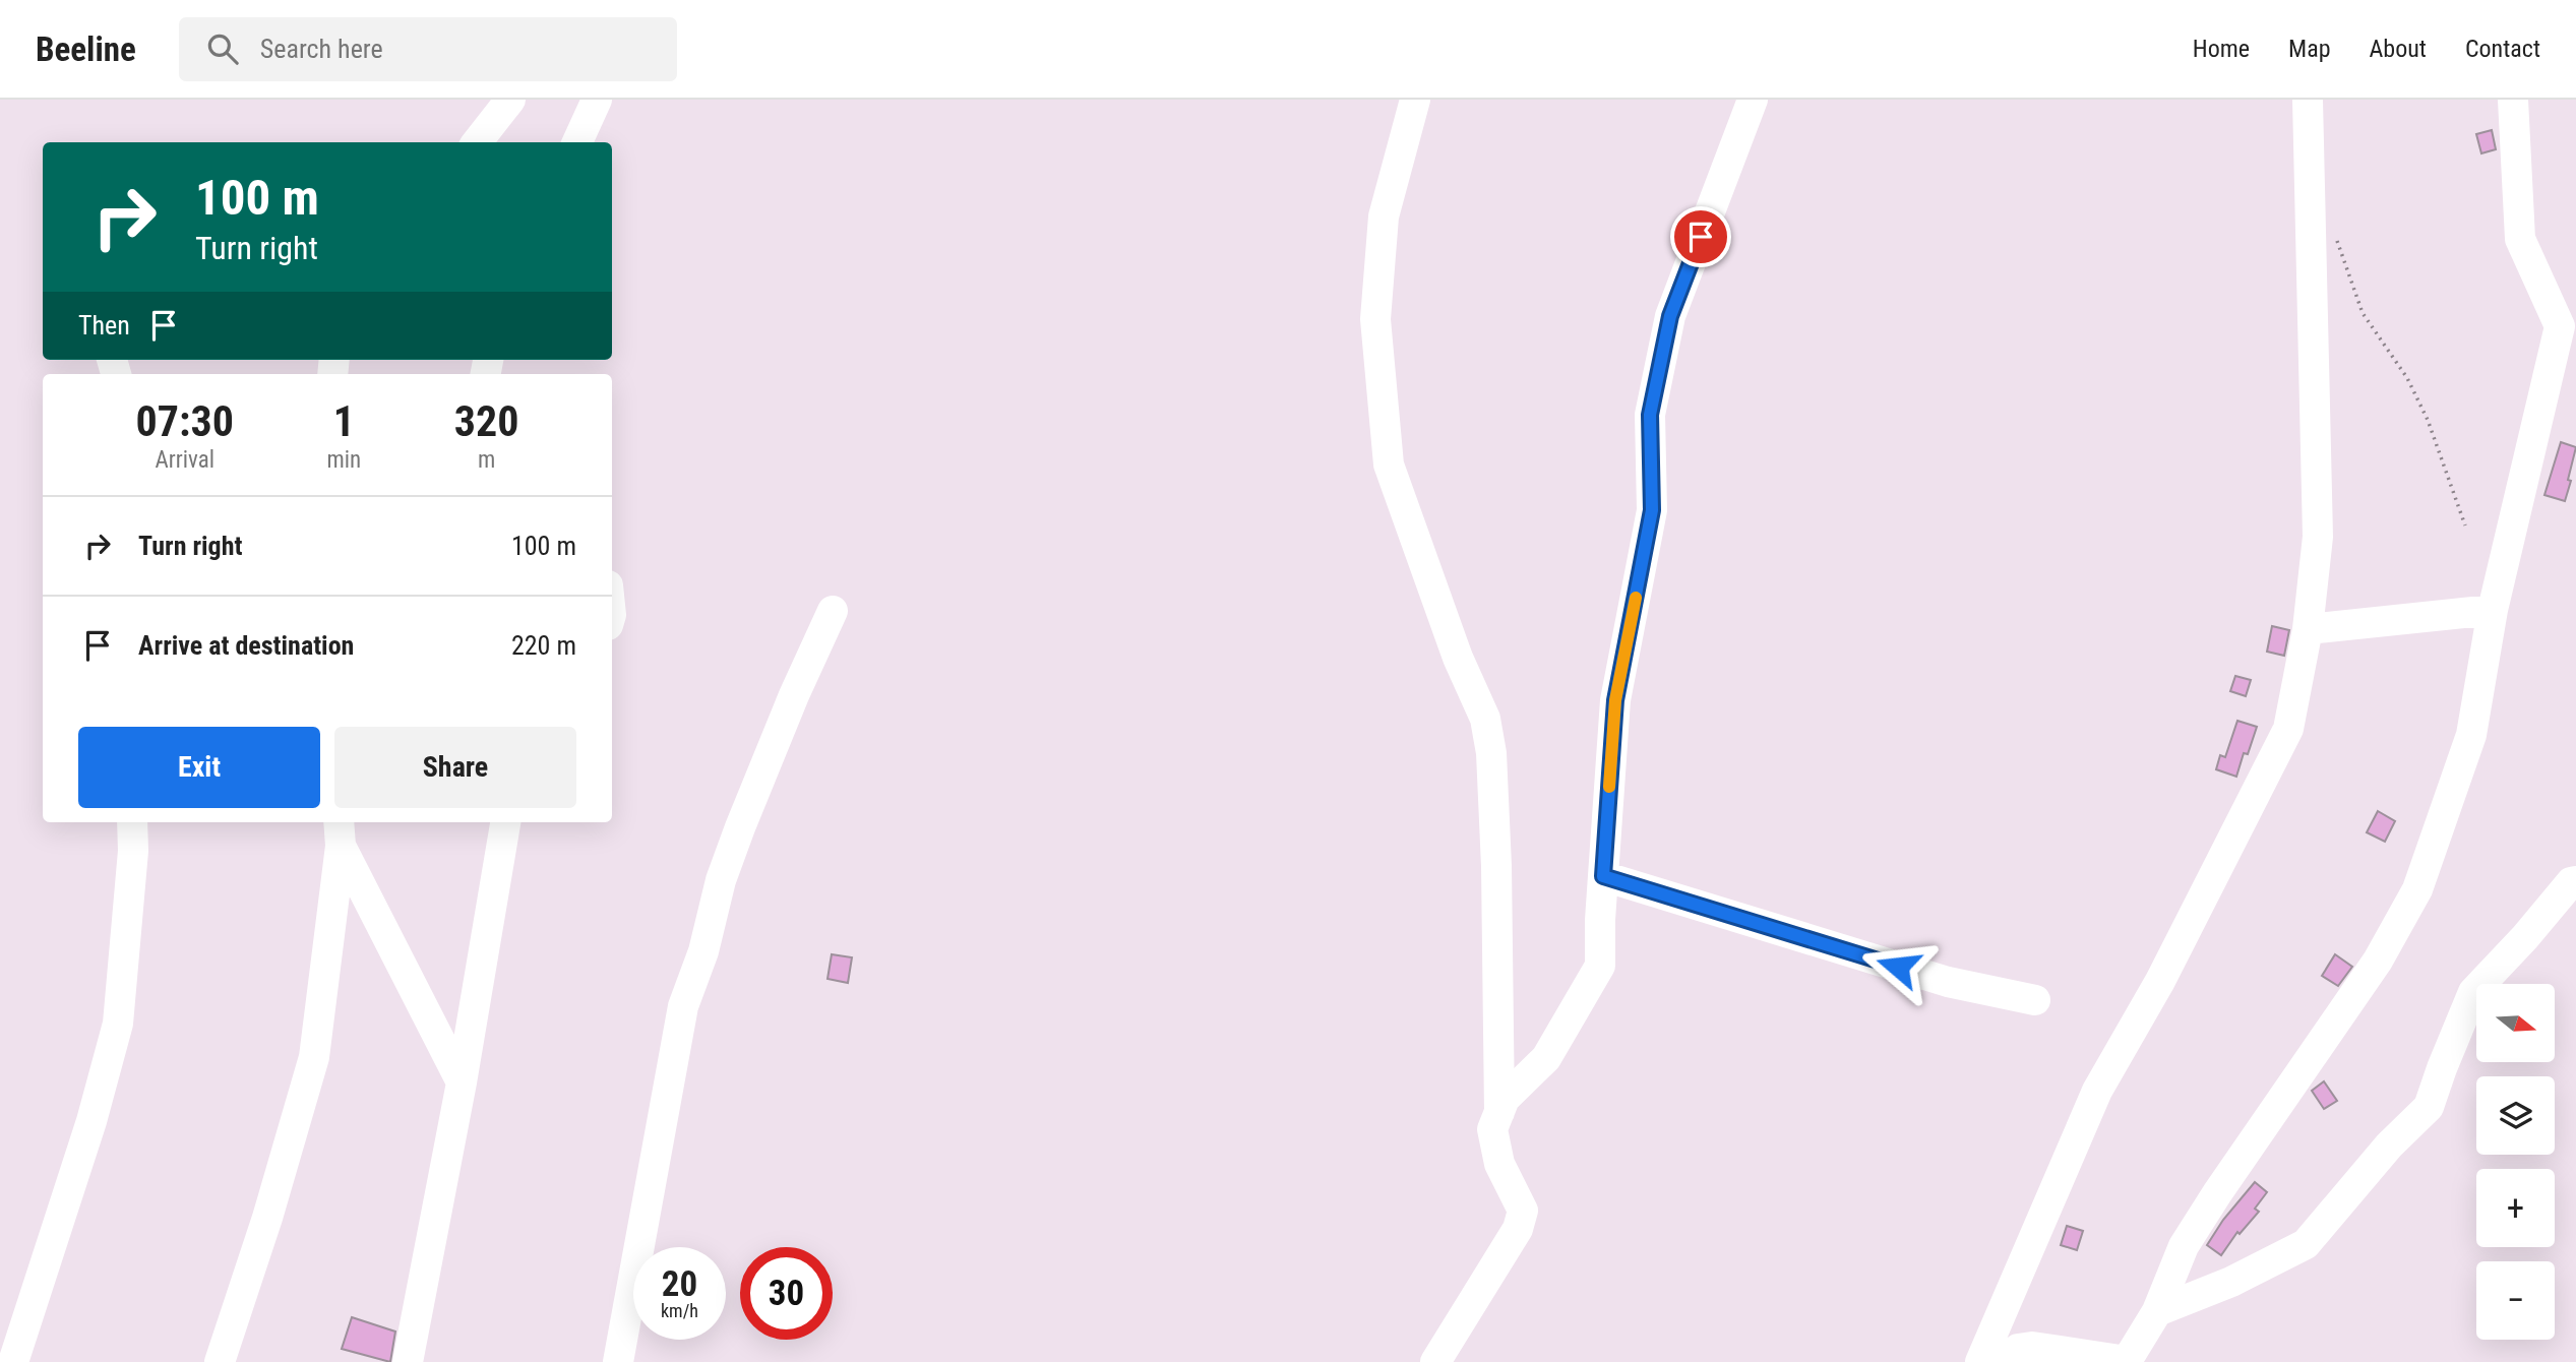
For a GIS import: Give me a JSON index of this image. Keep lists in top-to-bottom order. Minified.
{"north":"right","page":{"header":"Beeline","search":"Search here","nav":["Home","Map","About","Contact"],"turn":["100 m","Turn right"],"then":"Then","eta":["07:30","Arrival","1","min","320","m"],"list":[{"name":"Turn right","value":"100 m"},{"name":"Arrive at destination","value":"220 m"}],"buttons":["Exit","Share"],"map_buttons":["+","−"],"speed":"20 km/h","limit":"30"}}
